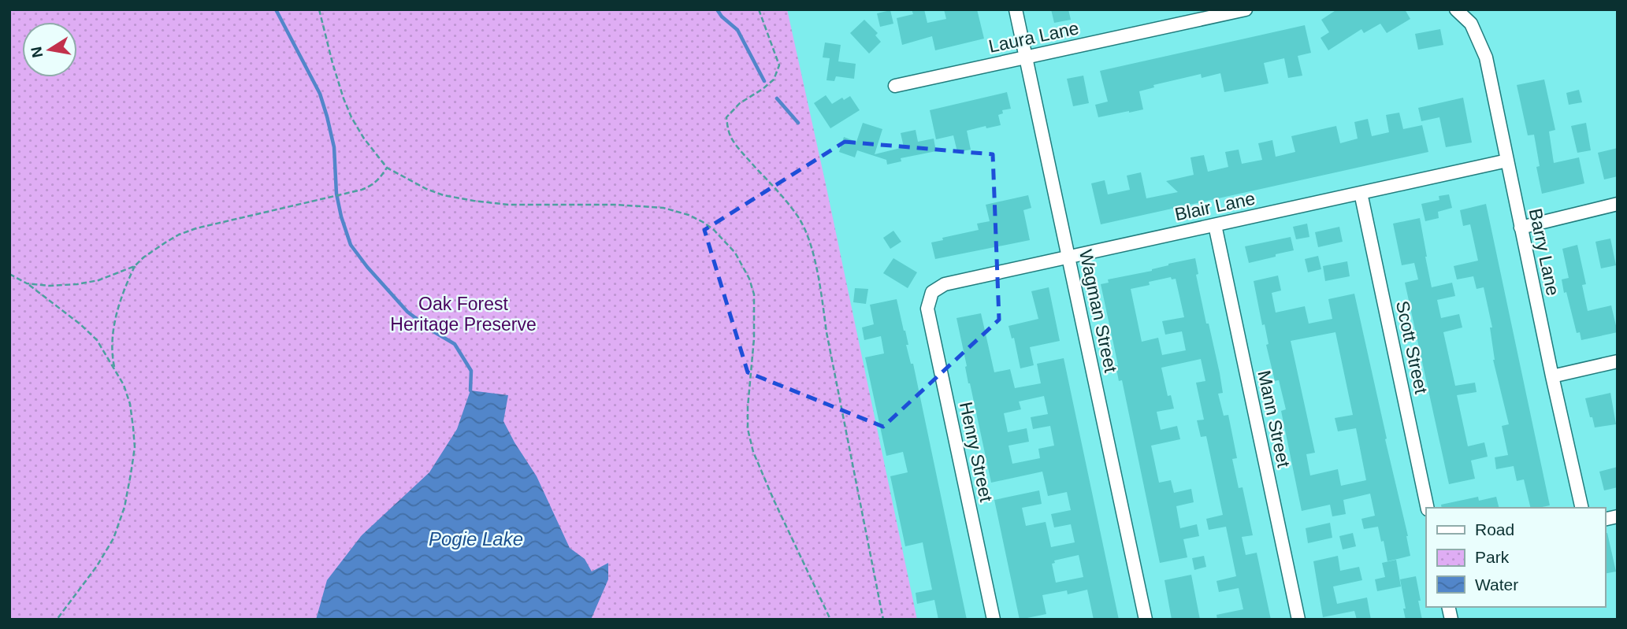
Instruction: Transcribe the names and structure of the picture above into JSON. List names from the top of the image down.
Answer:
{
  "streets": {
    "street": [
      "Laura Lane",
      "Blair Lane",
      "Barry Lane",
      "Wagman Street",
      "Scott Street",
      "Mann Street",
      "Henry Street"
    ]
  },
  "crossings": [
    ["Laura Lane", "Wagman Street"],
    ["Blair Lane", "Barry Lane"],
    ["Blair Lane", "Wagman Street"],
    ["Blair Lane", "Scott Street"],
    ["Blair Lane", "Mann Street"],
    ["Blair Lane", "Henry Street"]
  ],
  "water": ["Pogie Lake"],
  "parks": ["Oak Forest Heritage Preserve"],
  "legend": ["Road", "Park", "Water"],
  "north": "left"
}
